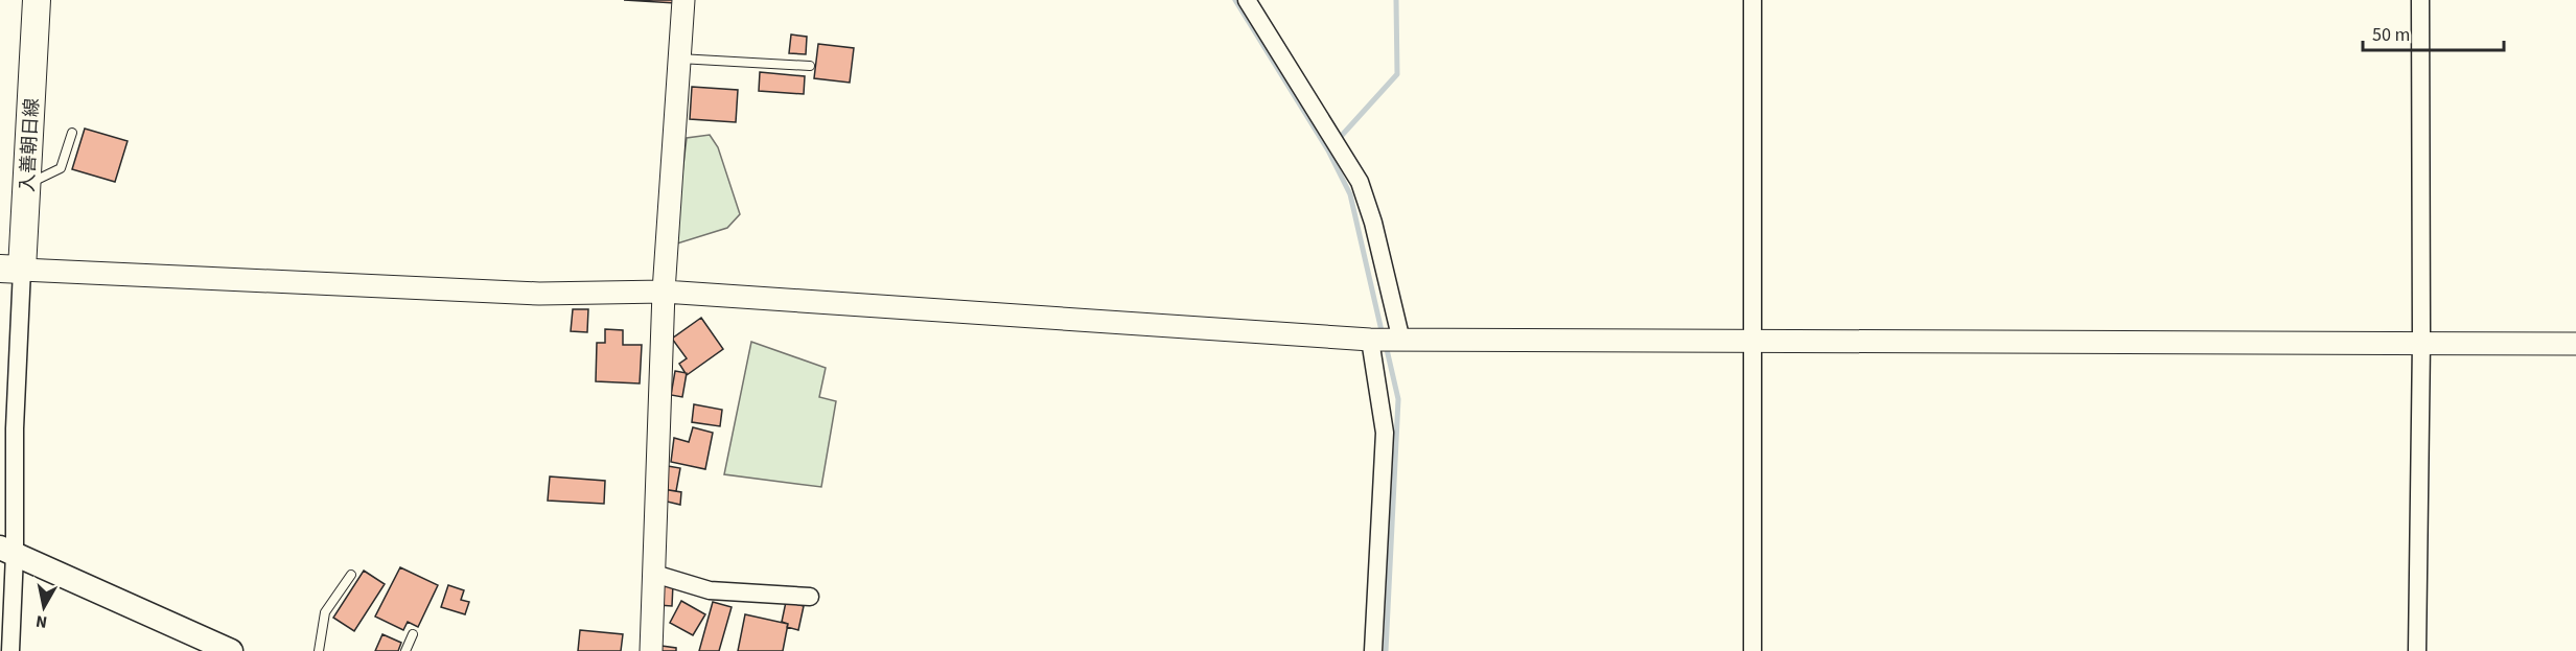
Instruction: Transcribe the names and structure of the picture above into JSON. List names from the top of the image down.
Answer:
{
  "streets": {
    "main road": ["入善朝日線"]
  },
  "scale_bar": "50 m",
  "north": "bottom"
}
